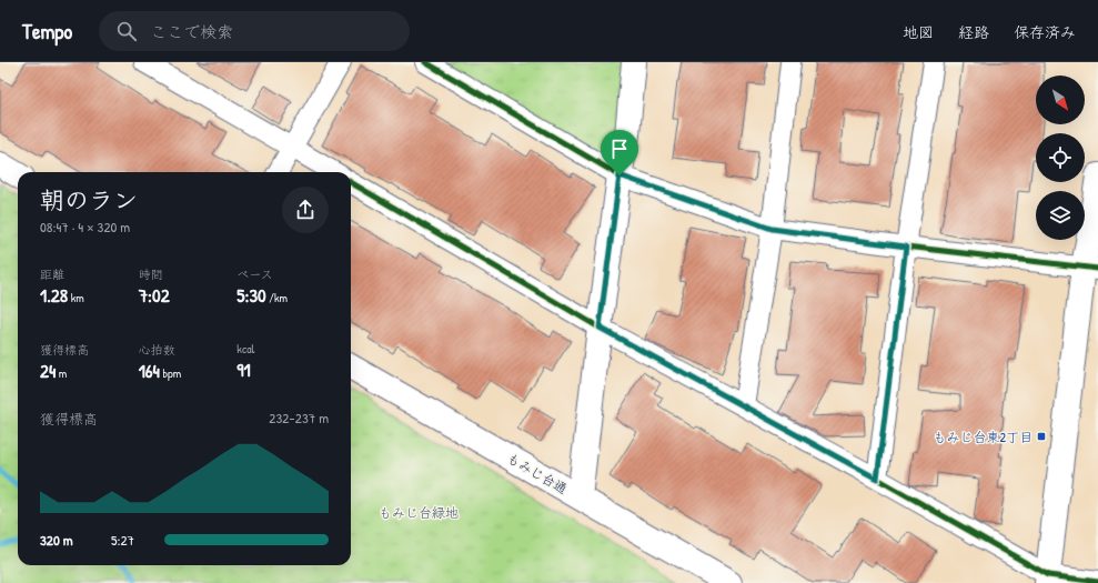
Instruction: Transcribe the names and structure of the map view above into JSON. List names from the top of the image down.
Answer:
{
  "streets": {
    "street": ["もみじ台通"]
  },
  "parks": ["もみじ台緑地"],
  "places": {
    "transit": ["もみじ台東2丁目"]
  },
  "north": "bottom right",
  "page": {
    "header": "Tempo",
    "search": "ここで検索",
    "nav": ["地図", "経路", "保存済み"],
    "heading": ["朝のラン", "08:47 · 4 × 320 m"],
    "stats": [
      ["距離", "1.28 km"],
      ["時間", "7:02"],
      ["ペース", "5:30 /km"],
      ["獲得標高", "24 m"],
      ["心拍数", "164 bpm"],
      ["kcal", "91"]
    ],
    "chart": ["獲得標高", "232–237 m"],
    "list": [
      {
        "name": "320 m",
        "note": "5:27"
      }
    ]
  }
}
